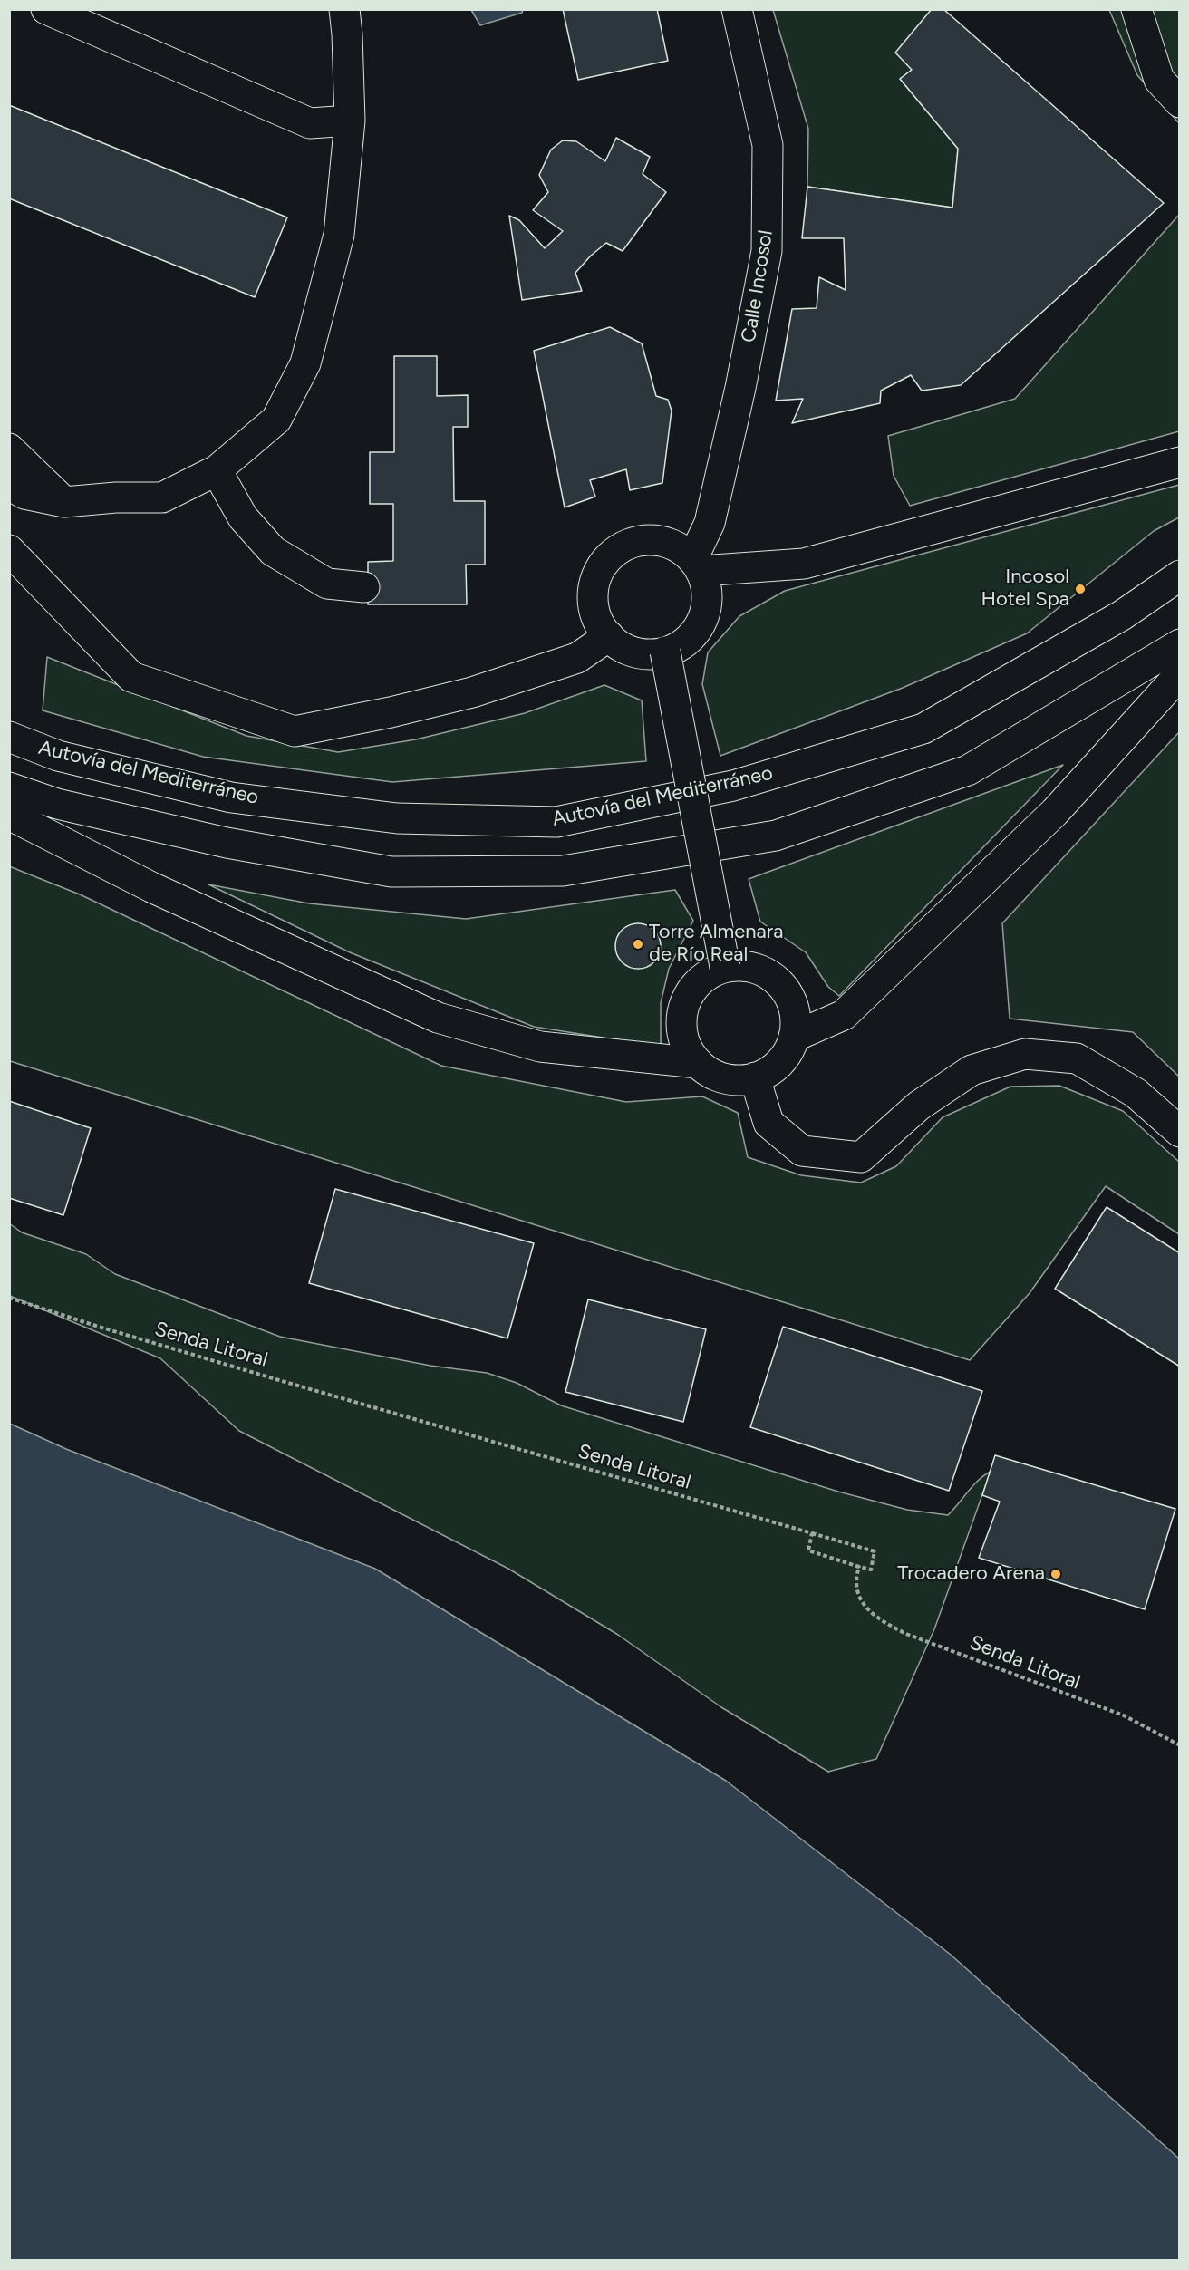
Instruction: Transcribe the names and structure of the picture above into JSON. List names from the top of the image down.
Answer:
{
  "streets": {
    "main road": ["Calle Incosol", "Autovía del Mediterráneo"],
    "path": ["Senda Litoral"]
  },
  "places": ["Incosol Hotel Spa", "Torre Almenara de Río Real", "Trocadero Arena"]
}
